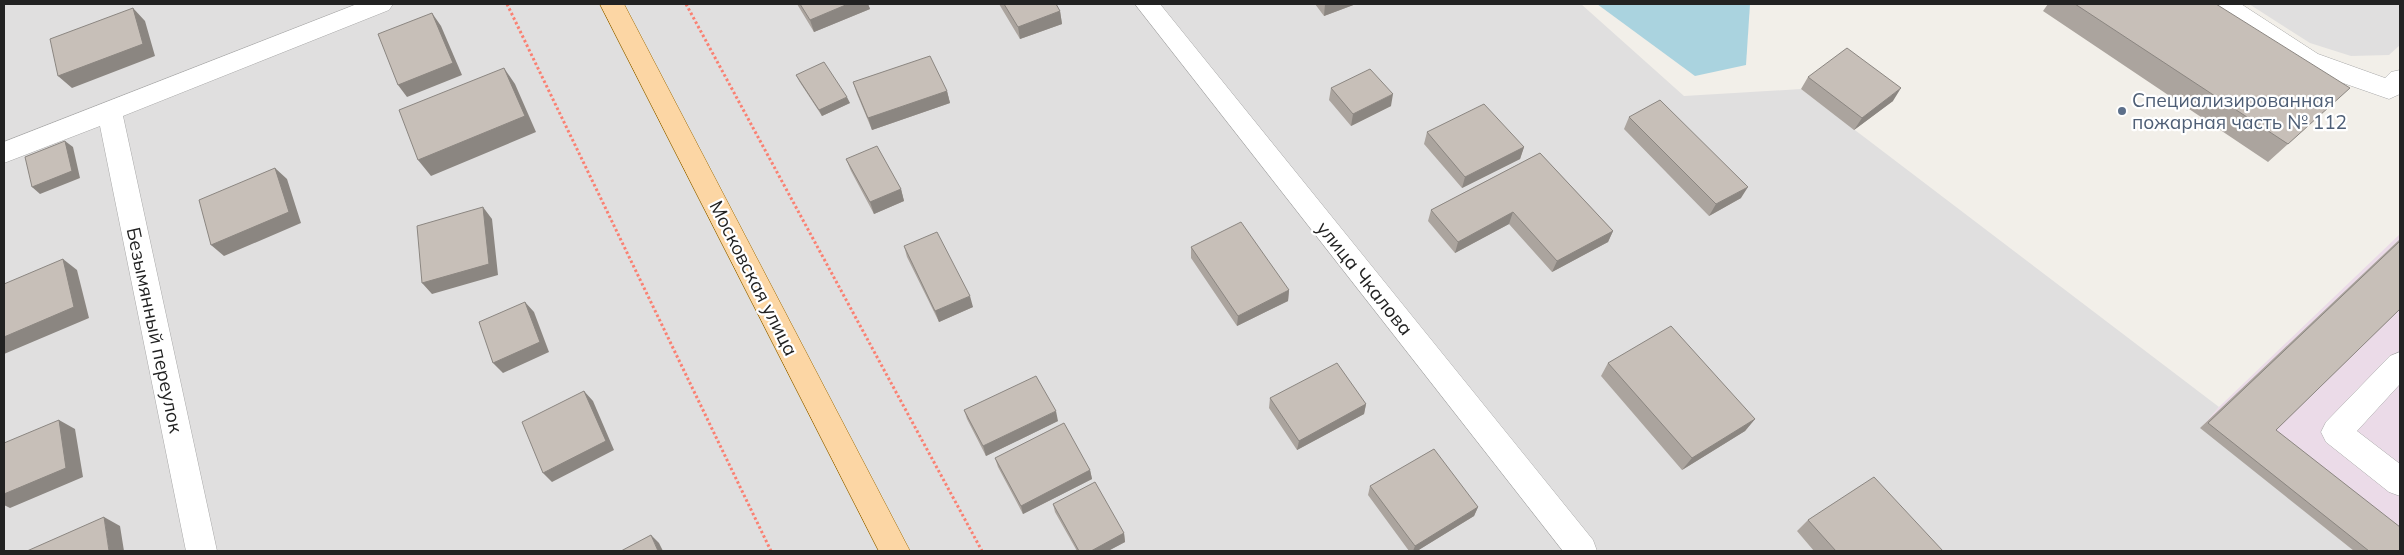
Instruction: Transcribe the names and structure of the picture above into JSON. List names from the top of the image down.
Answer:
{
  "streets": {
    "main road": ["Московская улица"],
    "street": ["улица Чкалова", "Безымянный переулок"]
  },
  "places": ["Специализированная пожарная часть № 112"]
}
